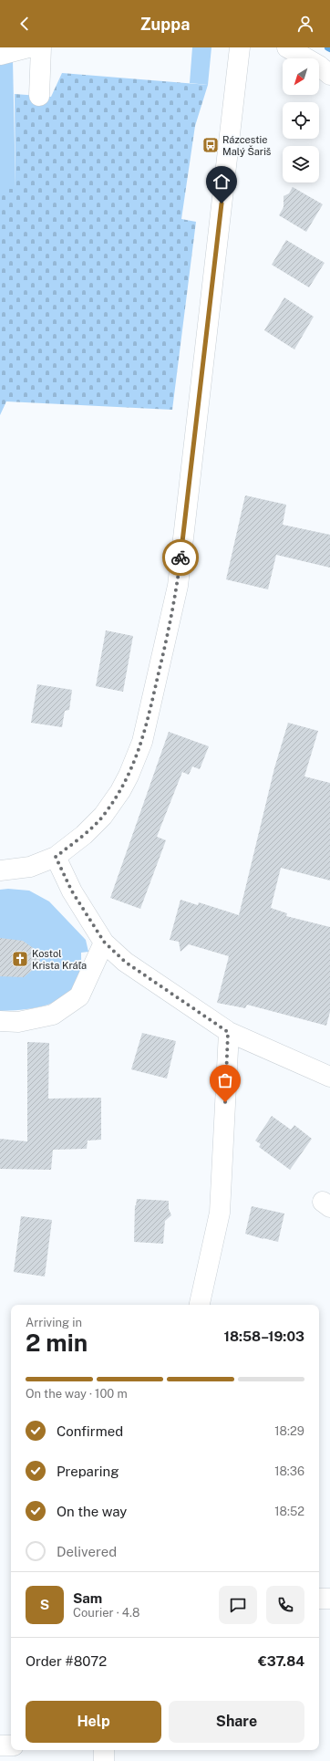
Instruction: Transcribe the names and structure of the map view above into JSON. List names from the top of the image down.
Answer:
{
  "places": {
    "bus stop": ["Rázcestie Malý Šariš"],
    "church": ["Kostol Krista Kráľa"]
  },
  "north": "bottom left",
  "page": {
    "header": "Zuppa",
    "heading": ["2 min", "Arriving in", "18:58–19:03"],
    "panel": [
      "Sam",
      "Courier · 4.8",
      "Order #8072",
      "€37.84"
    ],
    "bar": "On the way · 100 m",
    "list": [
      ["Confirmed", "18:29"],
      ["Preparing", "18:36"],
      ["On the way", "18:52"],
      "Delivered"
    ],
    "round": "S",
    "buttons": ["Help", "Share"]
  }
}
